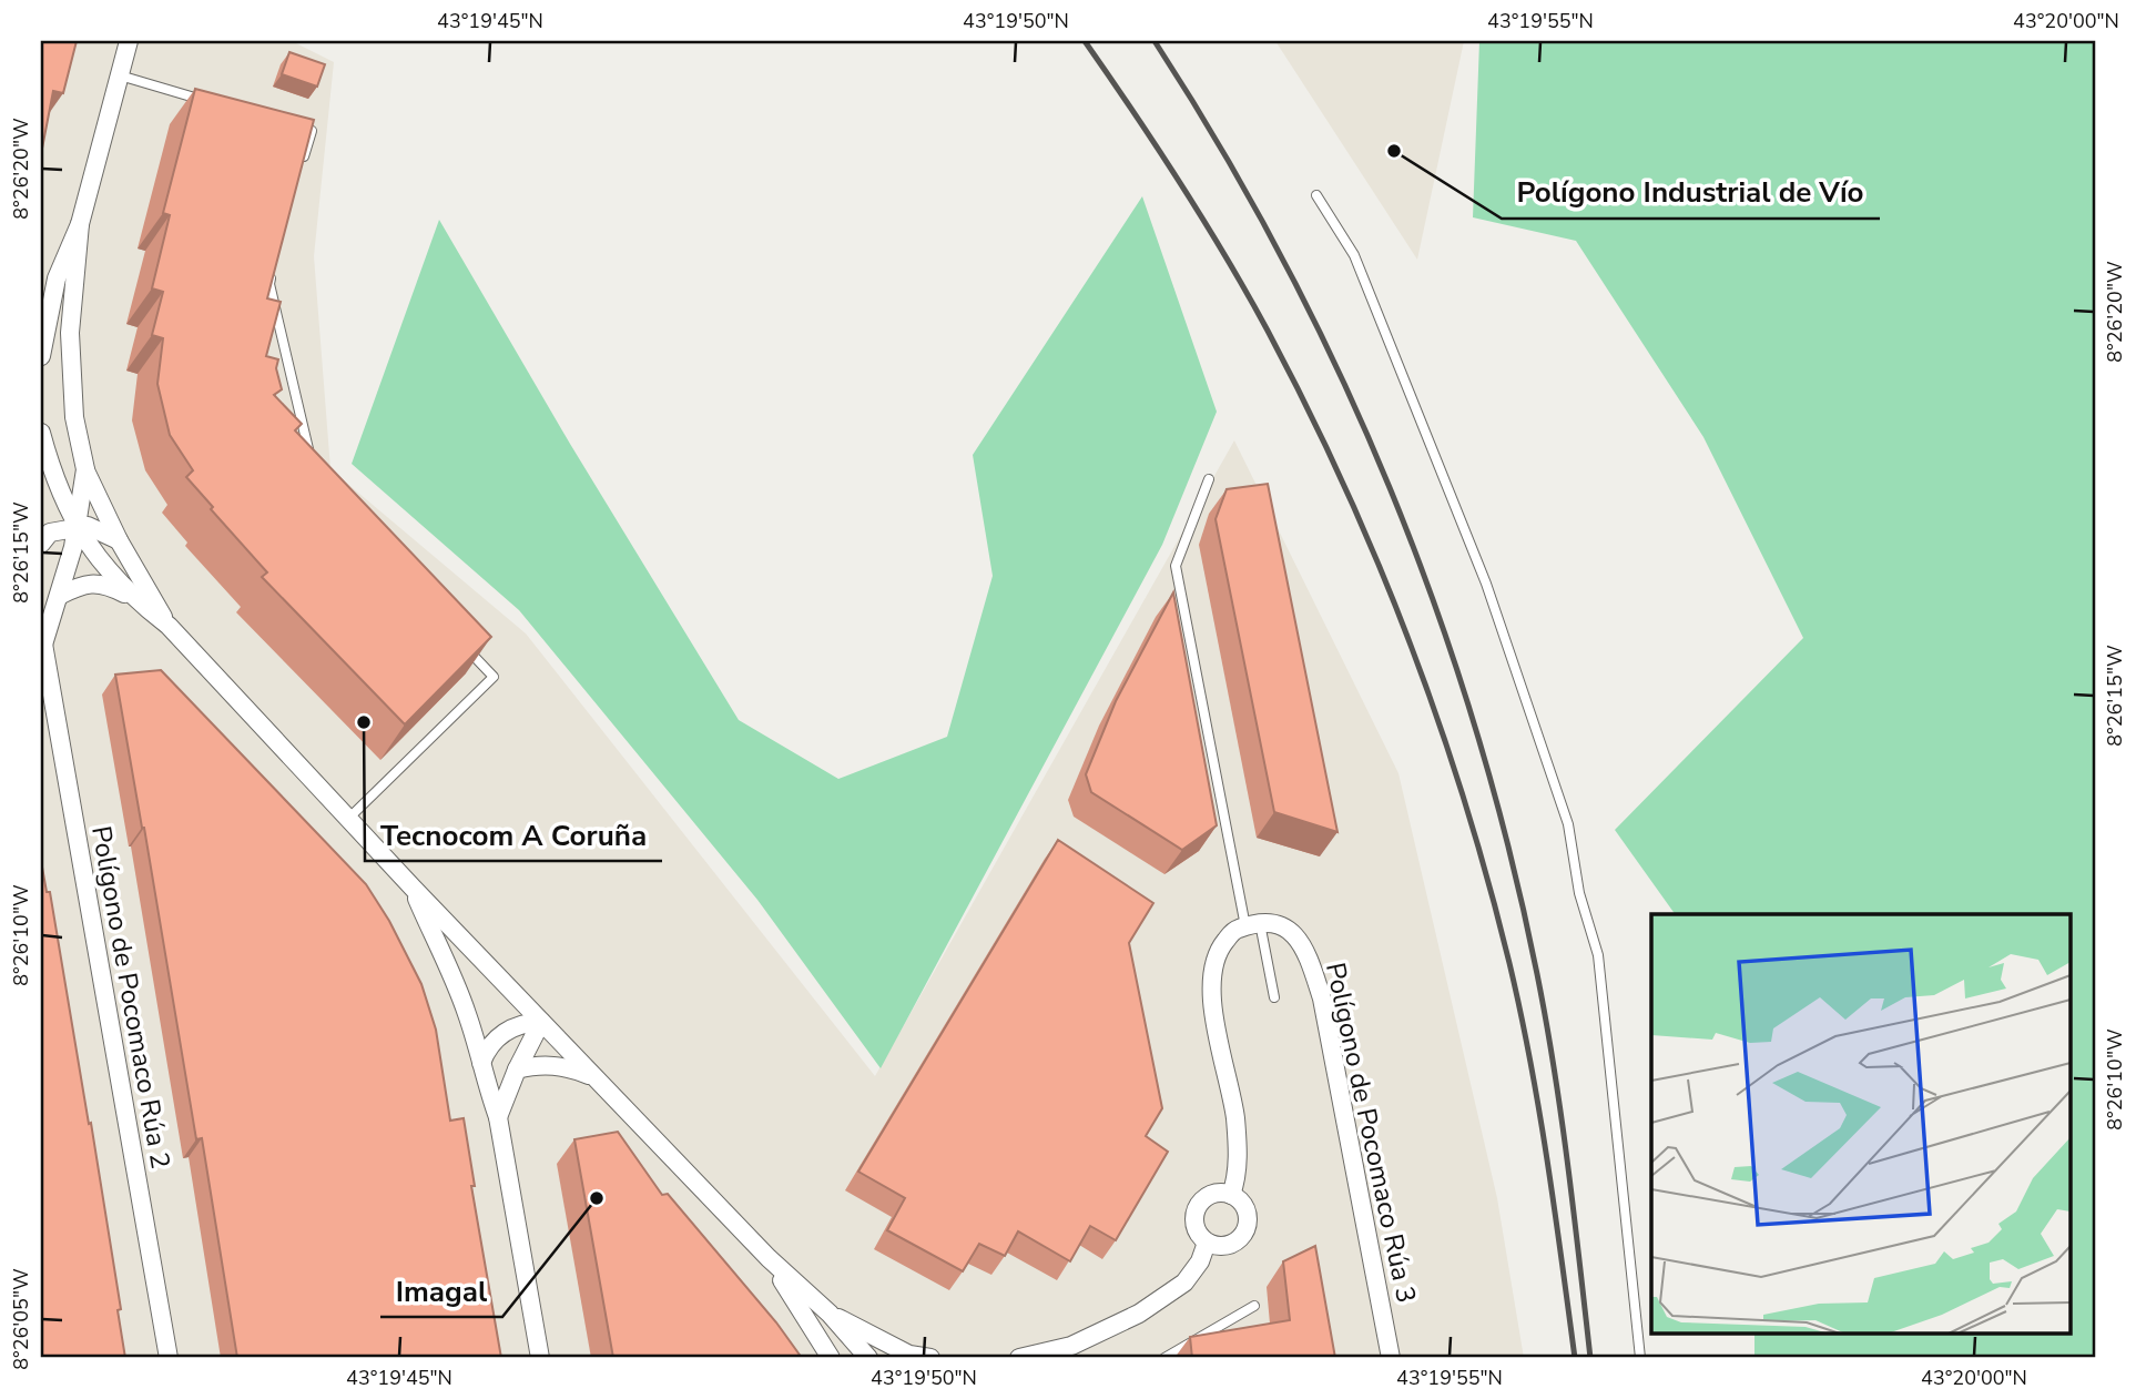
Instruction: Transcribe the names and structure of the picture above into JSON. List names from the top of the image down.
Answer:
{
  "streets": {
    "street": ["Polígono de Pocomaco Rúa 2", "Polígono de Pocomaco Rúa 3"]
  },
  "places": ["Polígono Industrial de Vío", "Tecnocom A Coruña", "Imagal"],
  "coordinates": [
    "43°19'45\"N",
    "43°19'50\"N",
    "43°19'55\"N",
    "43°20'00\"N",
    "8°26'20\"W",
    "8°26'15\"W",
    "8°26'10\"W",
    "8°26'05\"W"
  ]
}
